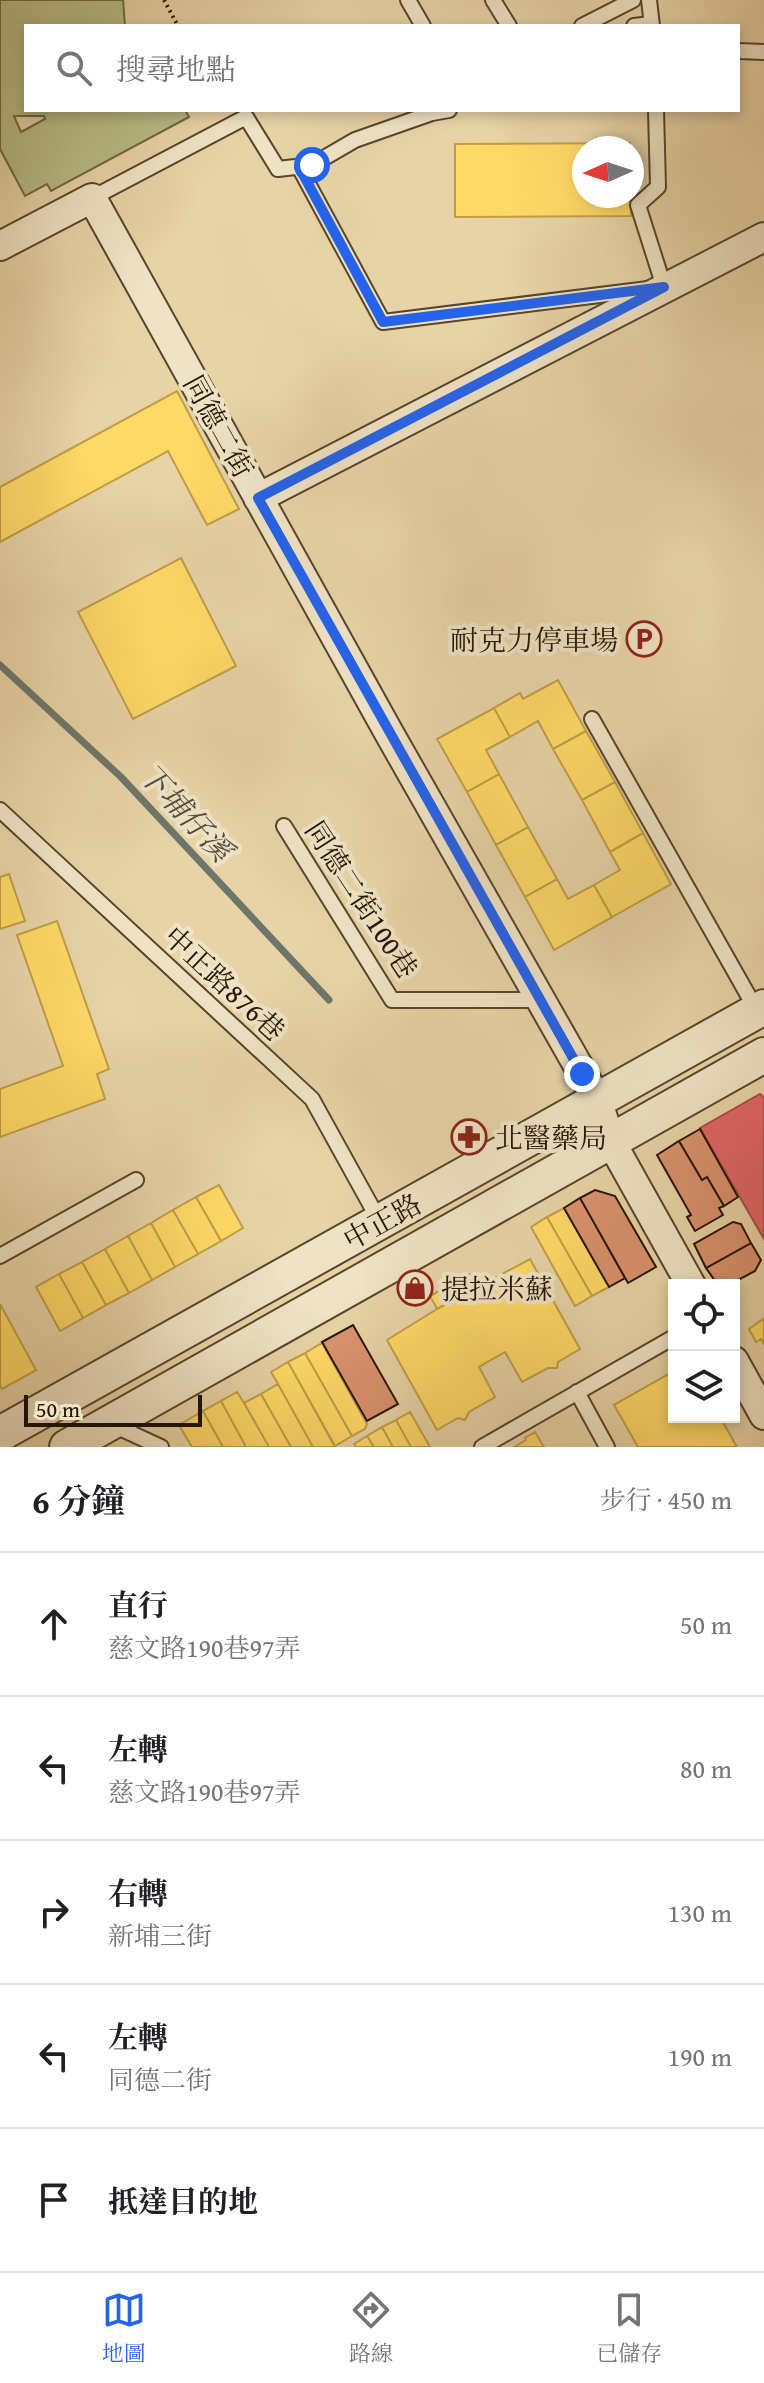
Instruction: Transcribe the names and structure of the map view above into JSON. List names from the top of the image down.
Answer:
{
  "streets": {
    "street": ["同德二街", "中正路"],
    "lane": ["同德二街100巷", "中正路876巷"]
  },
  "crossings": [
    ["同德二街", "同德二街100巷"],
    ["同德二街", "中正路"],
    ["中正路876巷", "中正路"]
  ],
  "water": ["下埔仔溪"],
  "places": {
    "parking": ["耐克力停車場"],
    "pharmacy": ["北醫藥局"],
    "shop": ["提拉米蘇"]
  },
  "scale_bar": "50 m",
  "north": "left",
  "page": {
    "search": "搜尋地點",
    "scale": "50 m",
    "heading": ["6 分鐘", "步行 · 450 m"],
    "list": [
      ["直行", "慈文路190巷97弄", "50 m"],
      ["左轉", "慈文路190巷97弄", "80 m"],
      ["右轉", "新埔三街", "130 m"],
      ["左轉", "同德二街", "190 m"],
      "抵達目的地"
    ],
    "nav": ["地圖", "路線", "已儲存"]
  }
}
